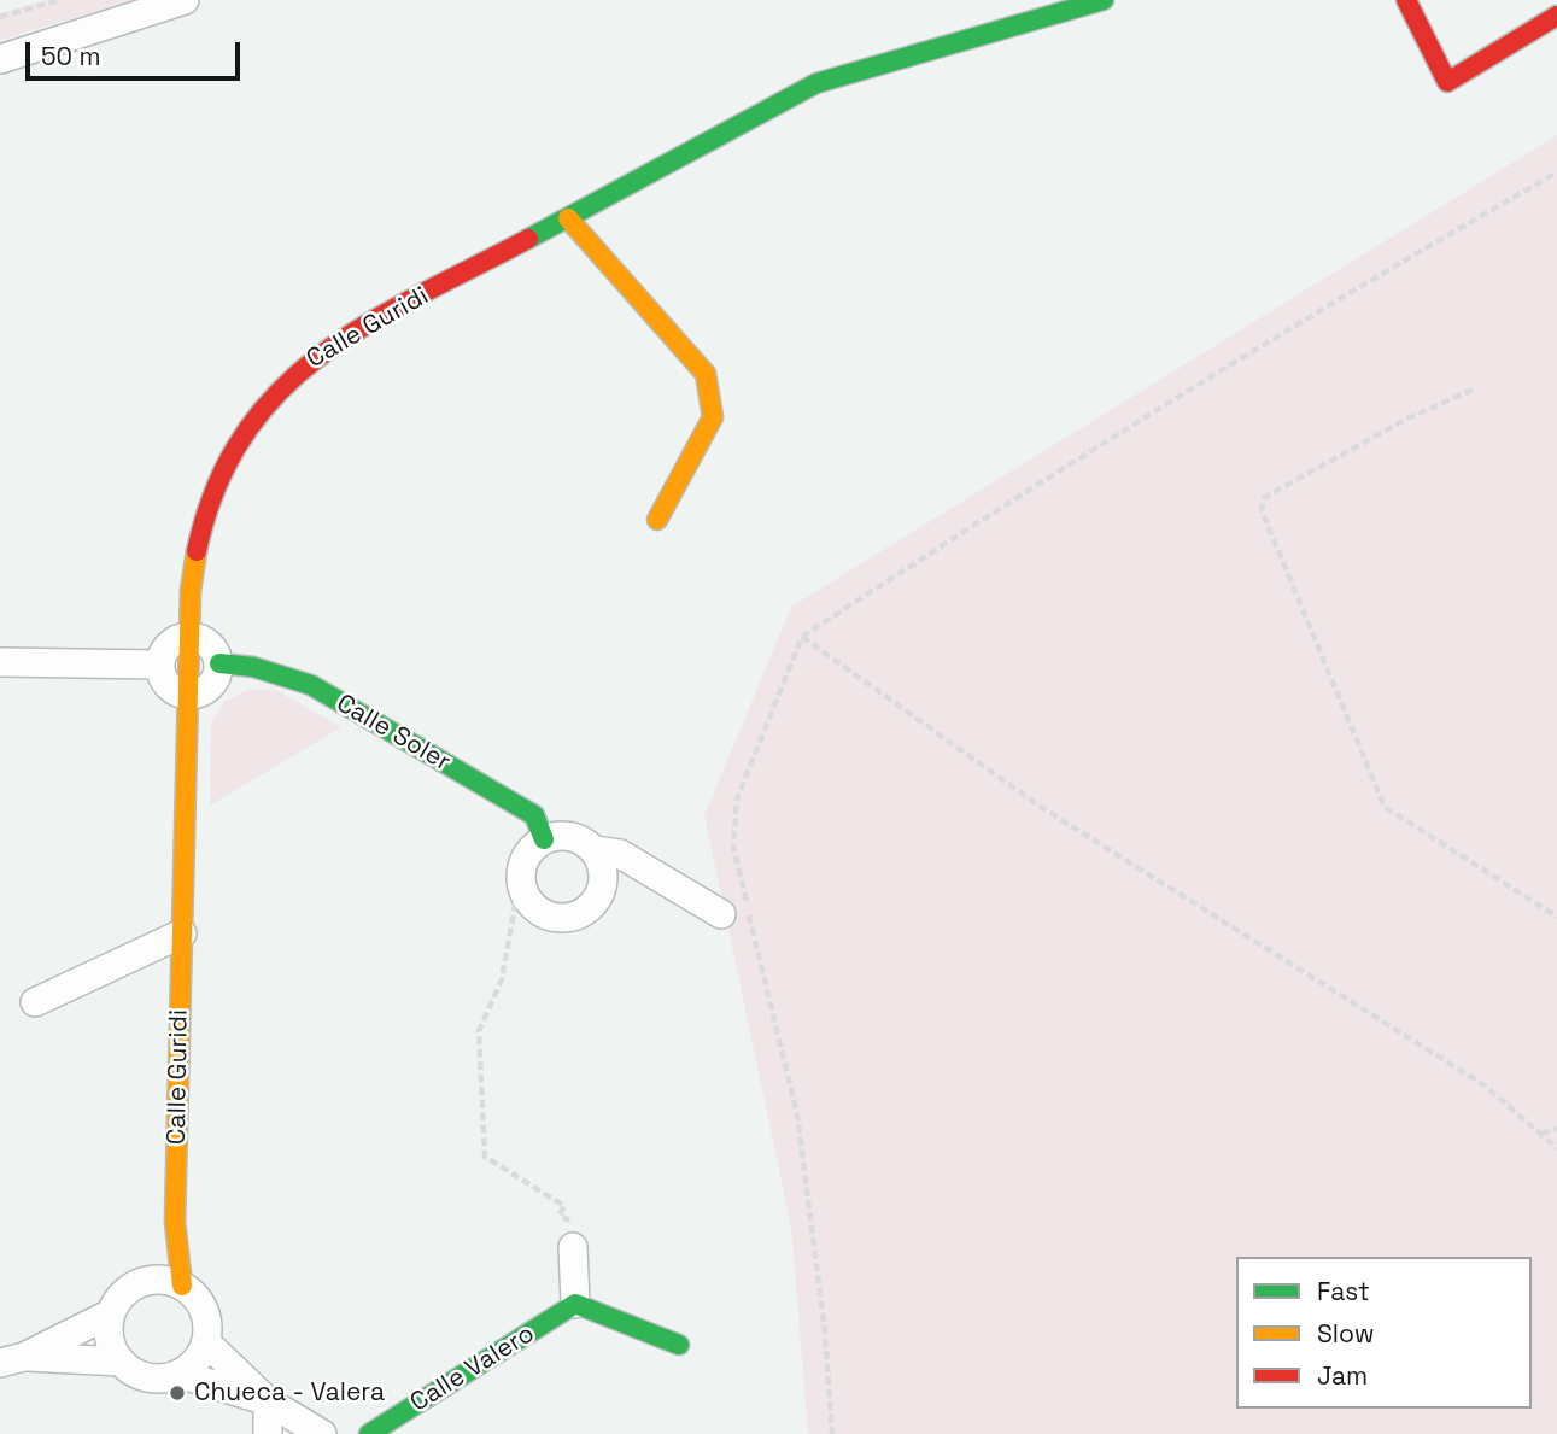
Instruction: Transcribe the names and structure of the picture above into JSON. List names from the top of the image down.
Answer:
{
  "streets": {
    "street": ["Calle Guridi", "Calle Soler", "Calle Valero"]
  },
  "places": ["Chueca - Valera"],
  "legend": ["Fast", "Slow", "Jam"],
  "scale_bar": "50 m"
}
